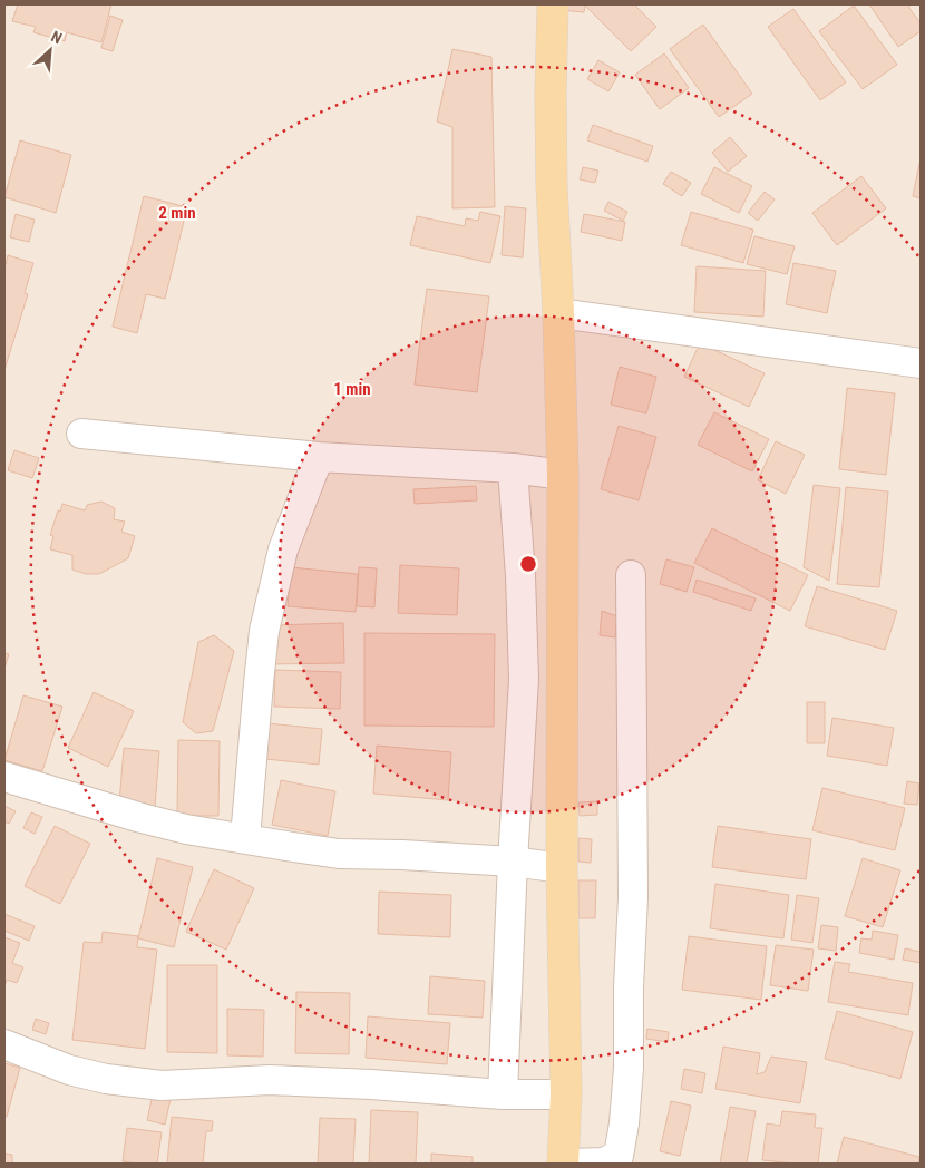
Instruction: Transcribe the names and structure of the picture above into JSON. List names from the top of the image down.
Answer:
{
  "north": "top right",
  "rings": ["2 min", "1 min"]
}
